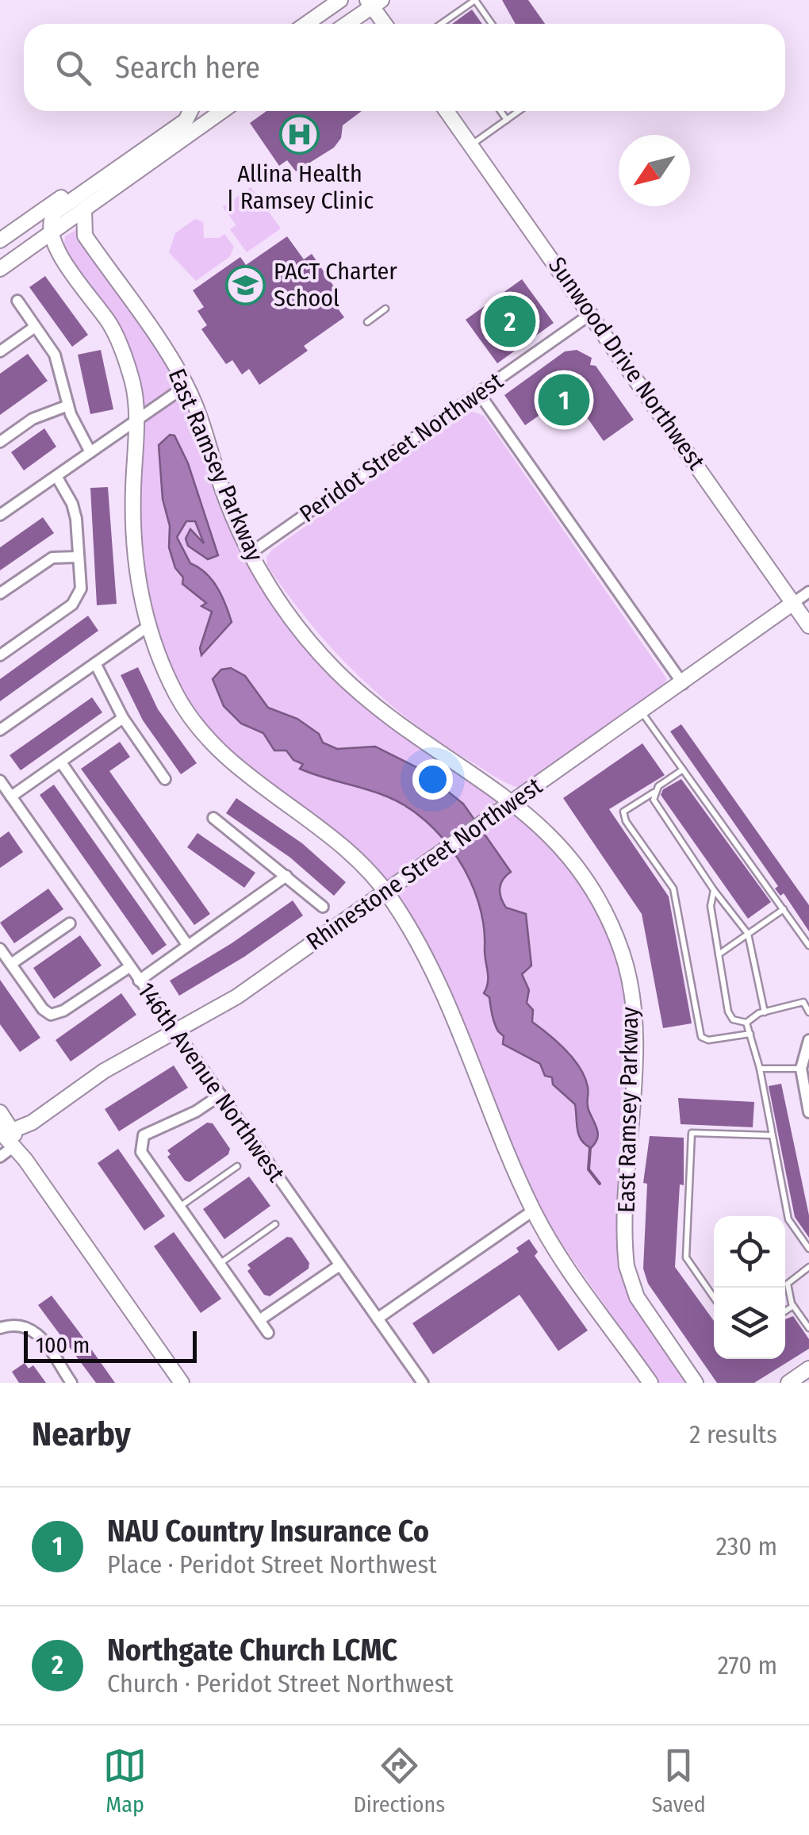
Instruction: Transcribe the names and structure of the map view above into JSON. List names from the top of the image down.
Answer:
{
  "streets": {
    "street": [
      "Sunwood Drive Northwest",
      "Peridot Street Northwest",
      "East Ramsey Parkway",
      "Rhinestone Street Northwest",
      "146th Avenue Northwest"
    ]
  },
  "crossings": [
    ["Sunwood Drive Northwest", "Peridot Street Northwest"],
    ["Sunwood Drive Northwest", "Rhinestone Street Northwest"],
    ["Peridot Street Northwest", "East Ramsey Parkway"],
    ["East Ramsey Parkway", "Rhinestone Street Northwest"],
    ["Rhinestone Street Northwest", "146th Avenue Northwest"]
  ],
  "places": {
    "hospital": ["Allina Health | Ramsey Clinic"],
    "school or university": ["PACT Charter School"]
  },
  "scale_bar": "100 m",
  "north": "bottom left",
  "page": {
    "search": "Search here",
    "pins": ["2", "1"],
    "scale": "100 m",
    "heading": ["Nearby", "2 results"],
    "list": [
      {
        "mark": "1",
        "name": "NAU Country Insurance Co",
        "note": "Place · Peridot Street Northwest",
        "value": "230 m"
      },
      {
        "mark": "2",
        "name": "Northgate Church LCMC",
        "note": "Church · Peridot Street Northwest",
        "value": "270 m"
      }
    ],
    "nav": ["Map", "Directions", "Saved"]
  }
}
